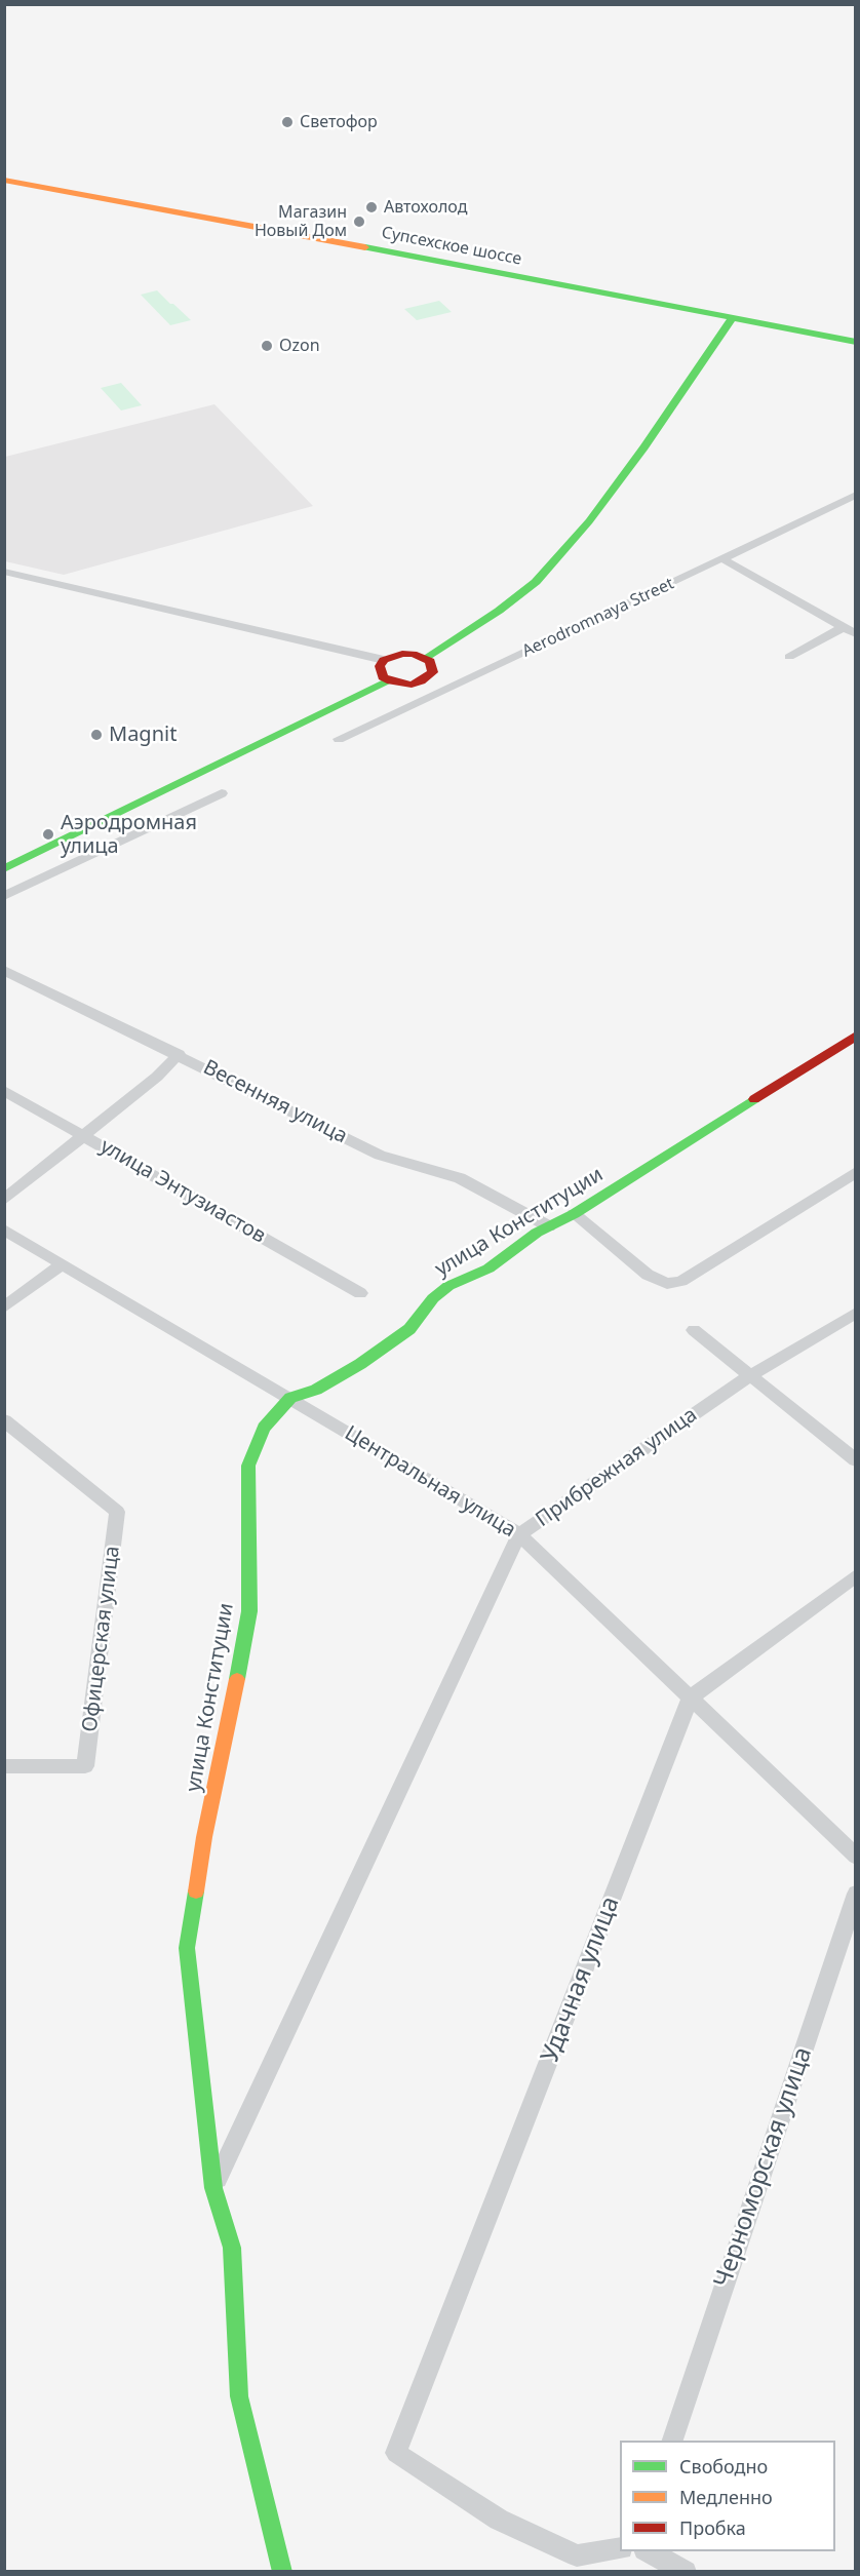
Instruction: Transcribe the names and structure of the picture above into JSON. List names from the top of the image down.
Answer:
{
  "streets": {
    "street": [
      "Супсехское шоссе",
      "Aerodromnaya Street",
      "Весенняя улица",
      "улица Энтузиастов",
      "улица Конституции",
      "Прибрежная улица",
      "Центральная улица",
      "Офицерская улица",
      "Удачная улица",
      "Черноморская улица"
    ]
  },
  "crossings": [
    ["Весенняя улица", "улица Конституции"],
    ["улица Конституции", "Прибрежная улица"],
    ["улица Конституции", "Центральная улица"],
    ["Прибрежная улица", "Центральная улица"],
    ["Центральная улица", "Удачная улица"]
  ],
  "places": [
    "Светофор",
    "Автохолод",
    "Магазин Новый Дом",
    "Ozon",
    "Magnit",
    "Аэродромная улица"
  ],
  "legend": ["Свободно", "Медленно", "Пробка"]
}
